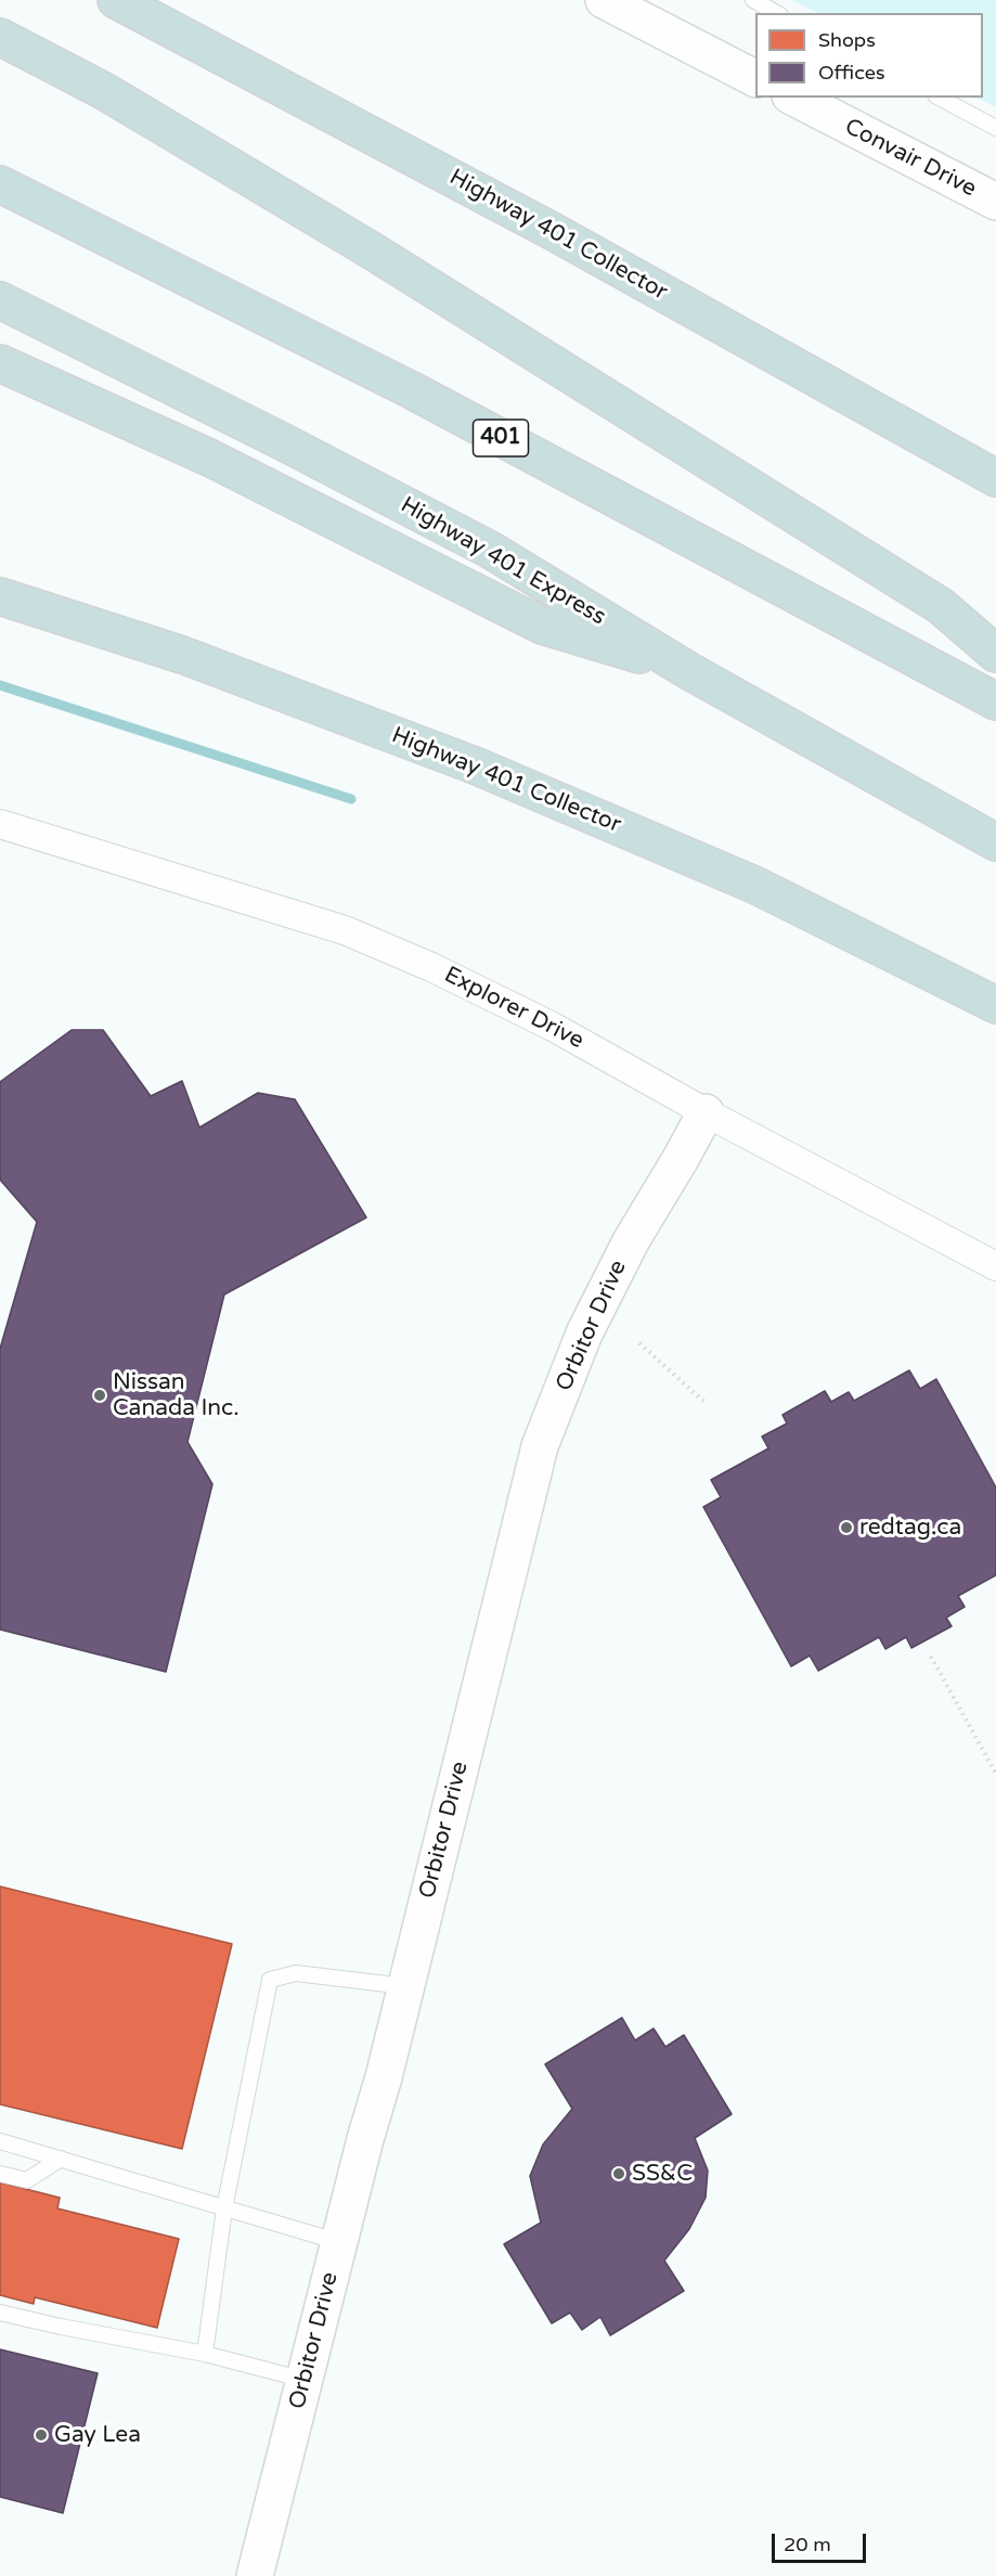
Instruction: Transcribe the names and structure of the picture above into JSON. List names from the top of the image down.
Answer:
{
  "streets": {
    "highway": ["Highway 401 Collector", "401", "Highway 401 Express"],
    "street": ["Convair Drive", "Explorer Drive", "Orbitor Drive"]
  },
  "crossings": [
    ["Explorer Drive", "Orbitor Drive"]
  ],
  "places": [
    "Nissan Canada Inc.",
    "redtag.ca",
    "SS&C",
    "Gay Lea"
  ],
  "legend": ["Shops", "Offices"],
  "scale_bar": "20 m"
}
